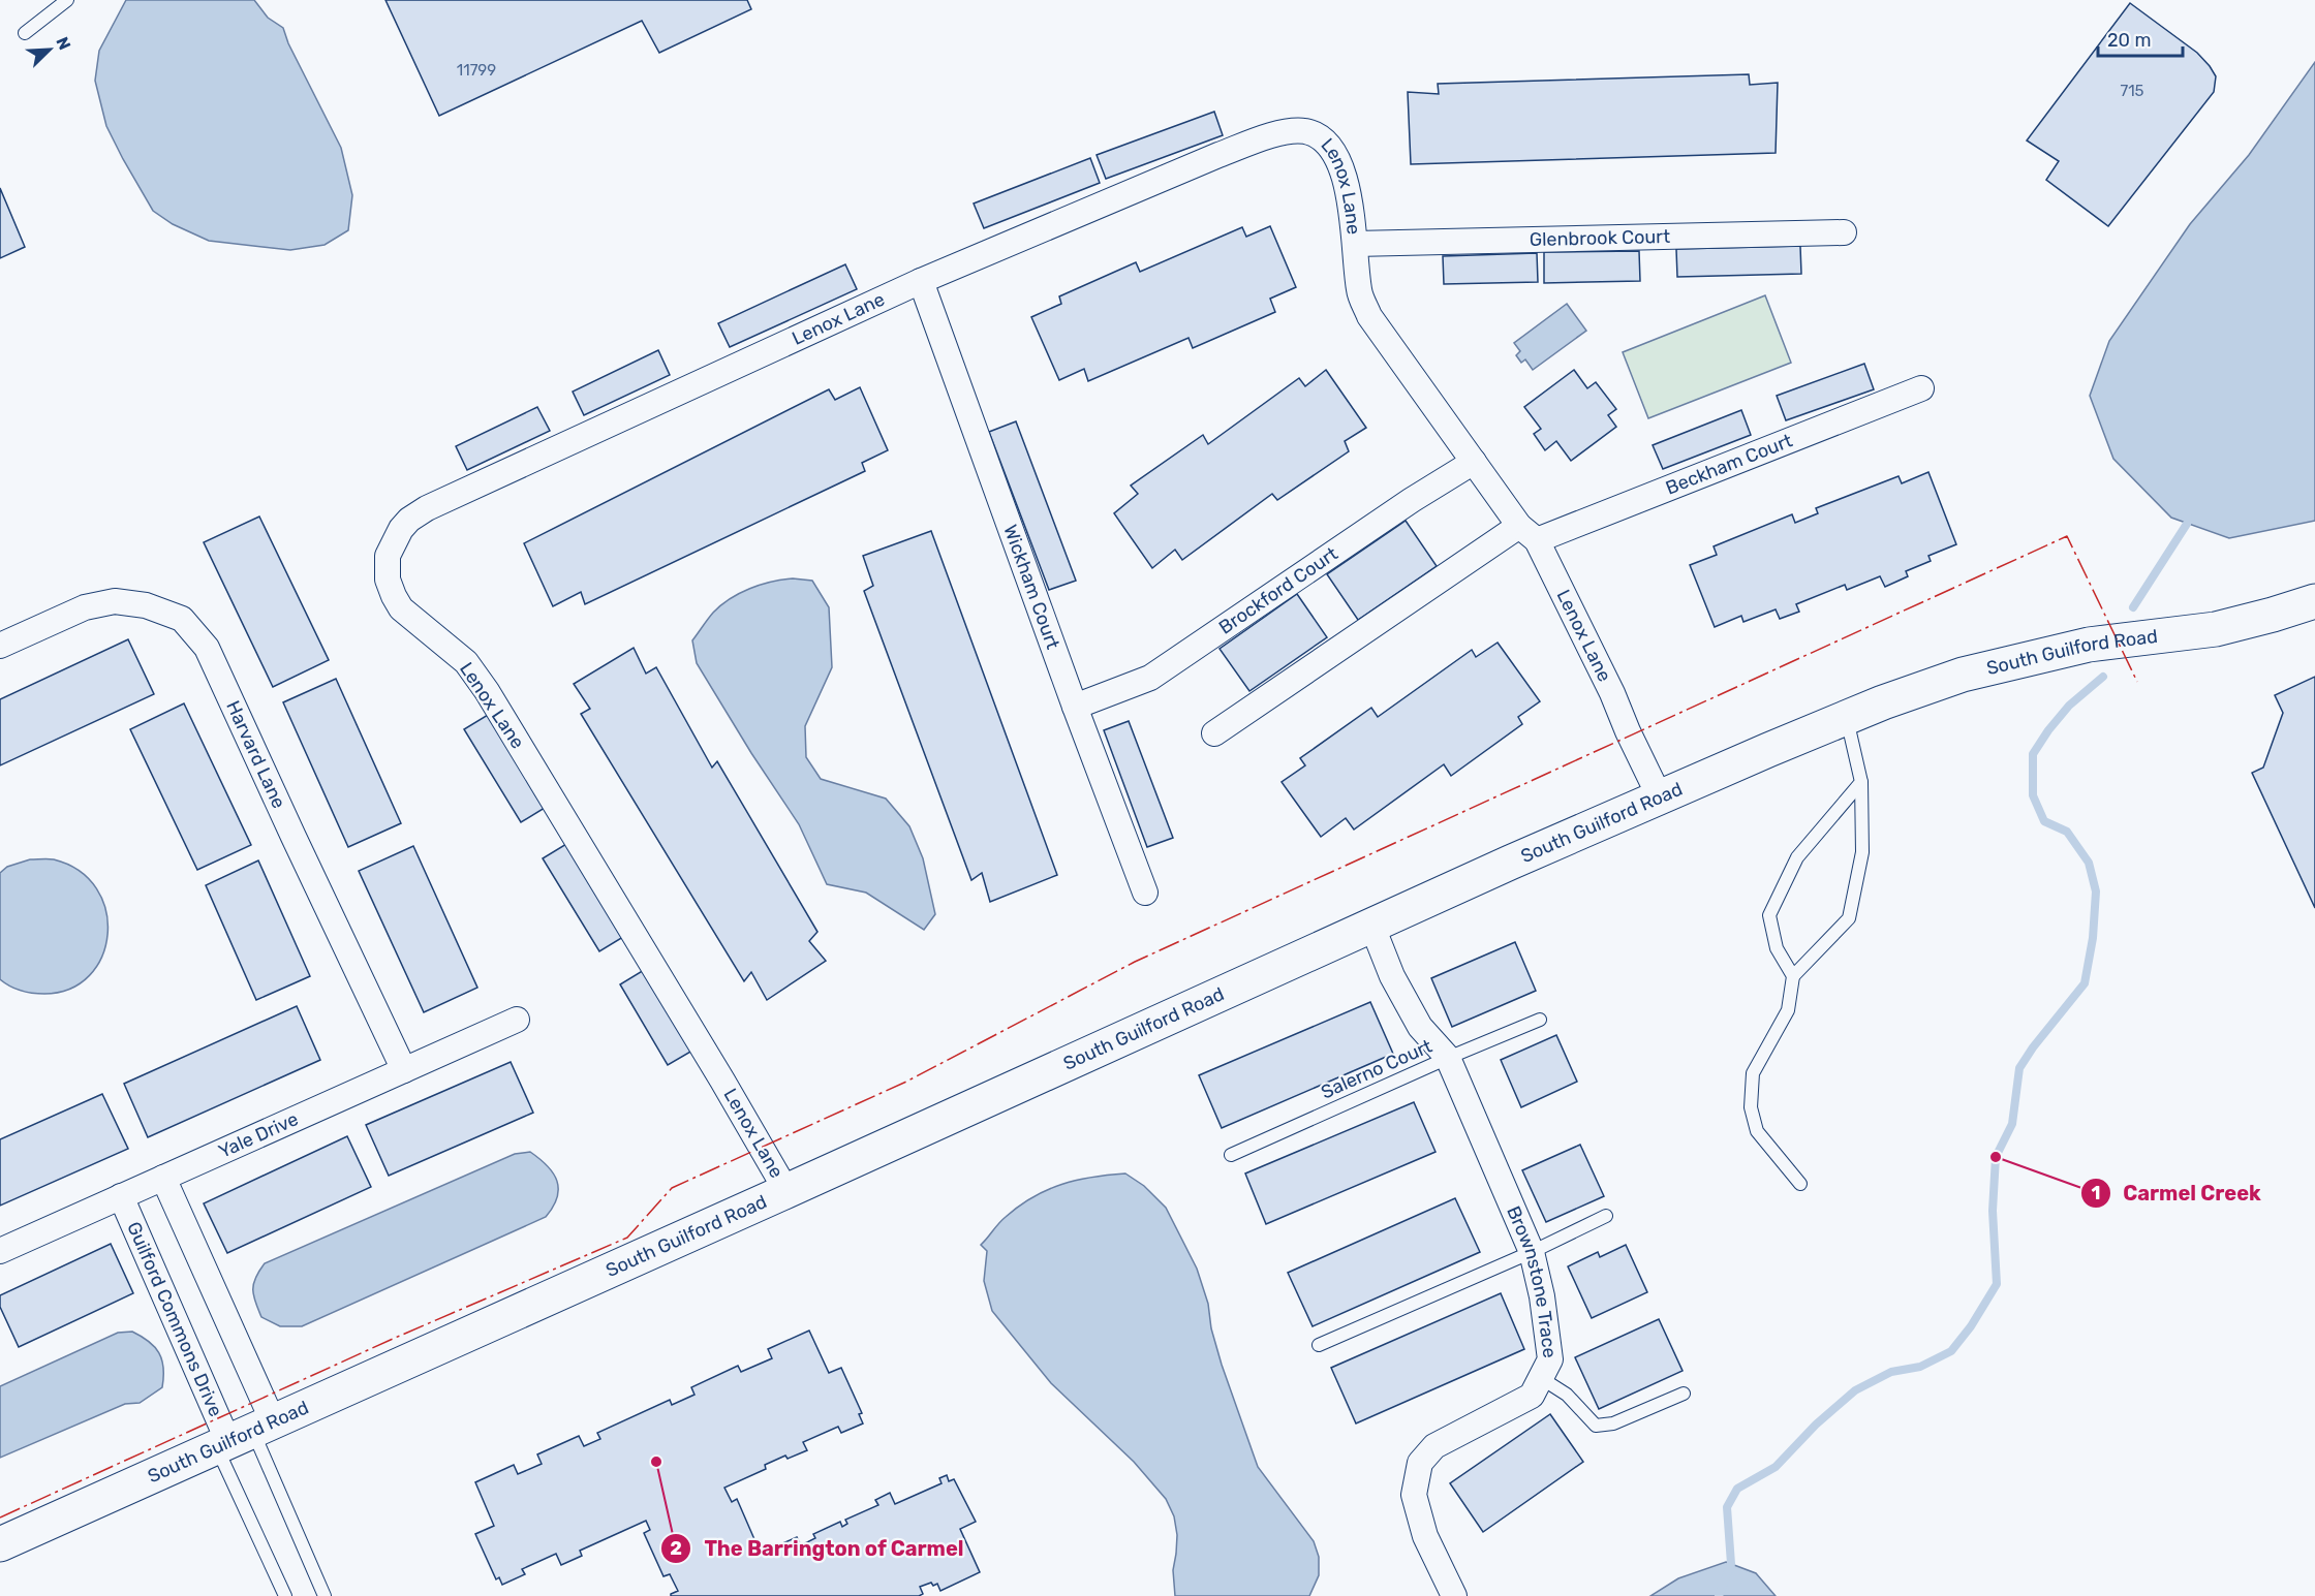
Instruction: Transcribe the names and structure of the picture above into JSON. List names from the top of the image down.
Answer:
{
  "streets": {
    "main road": ["South Guilford Road"],
    "street": [
      "Lenox Lane",
      "Glenbrook Court",
      "Beckham Court",
      "Wickham Court",
      "Brockford Court",
      "Harvard Lane",
      "Yale Drive",
      "Brownstone Trace",
      "Guilford Commons Drive"
    ],
    "lane": ["Salerno Court"]
  },
  "crossings": [
    ["Lenox Lane", "Glenbrook Court"],
    ["Lenox Lane", "Beckham Court"],
    ["Lenox Lane", "Wickham Court"],
    ["Lenox Lane", "Brockford Court"],
    ["Lenox Lane", "South Guilford Road"],
    ["Wickham Court", "Brockford Court"],
    ["South Guilford Road", "Brownstone Trace"],
    ["South Guilford Road", "Guilford Commons Drive"],
    ["Harvard Lane", "Yale Drive"],
    ["Salerno Court", "Brownstone Trace"],
    ["Yale Drive", "Guilford Commons Drive"]
  ],
  "places": ["Carmel Creek", "The Barrington of Carmel"],
  "house_numbers": ["11799", "715"],
  "scale_bar": "20 m",
  "north": "top right"
}
